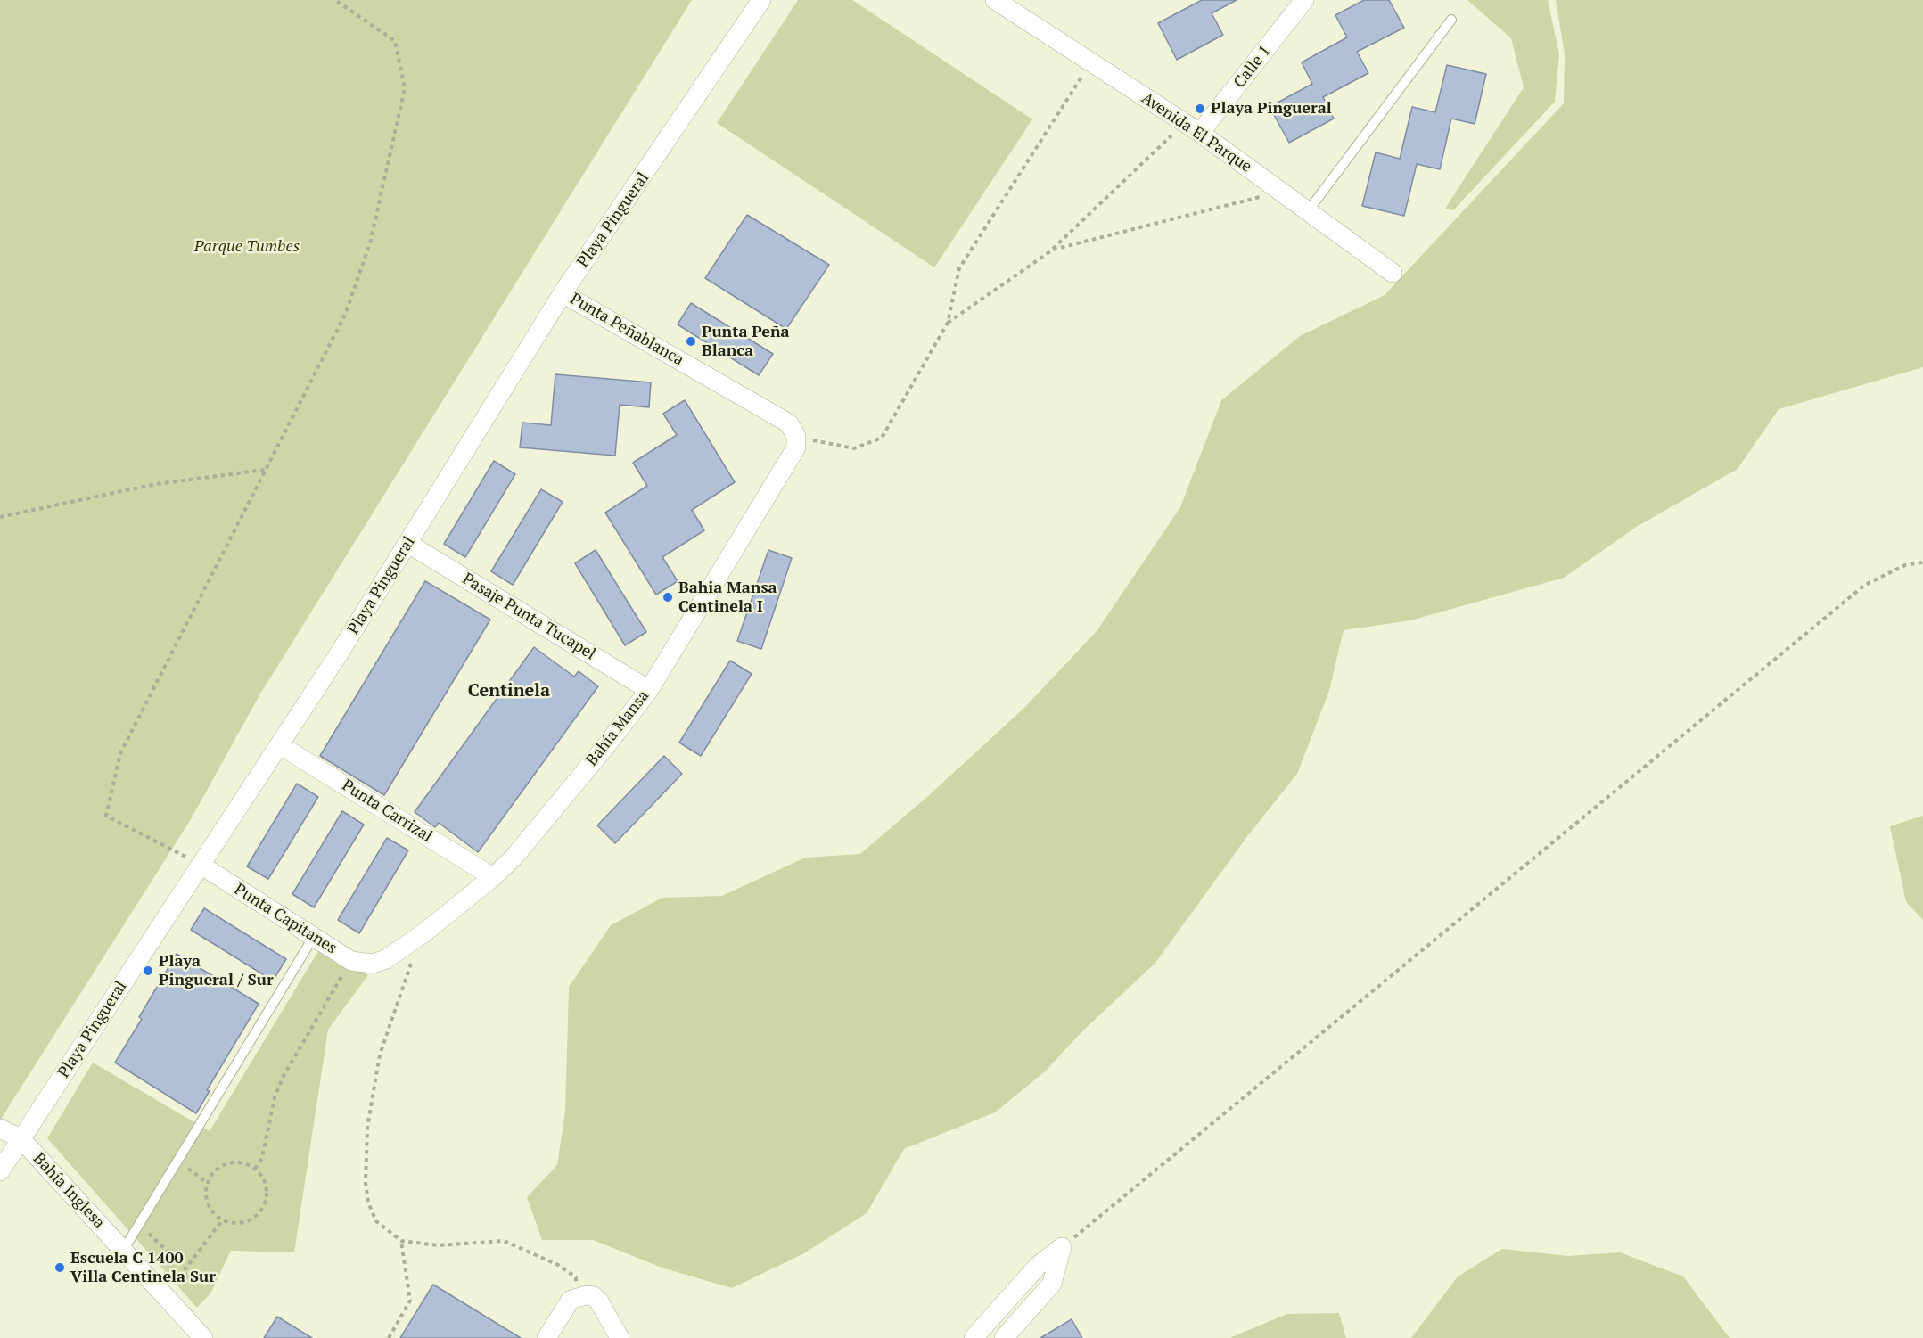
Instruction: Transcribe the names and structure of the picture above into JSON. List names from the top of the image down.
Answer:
{
  "streets": {
    "street": [
      "Calle 1",
      "Avenida El Parque",
      "Playa Pingueral",
      "Punta Peñablanca",
      "Pasaje Punta Tucapel",
      "Bahía Mansa",
      "Punta Carrizal",
      "Punta Capitanes",
      "Bahía Inglesa"
    ]
  },
  "crossings": [
    ["Calle 1", "Avenida El Parque"],
    ["Playa Pingueral", "Punta Peñablanca"],
    ["Playa Pingueral", "Pasaje Punta Tucapel"],
    ["Playa Pingueral", "Punta Carrizal"],
    ["Playa Pingueral", "Punta Capitanes"],
    ["Playa Pingueral", "Bahía Inglesa"],
    ["Punta Peñablanca", "Bahía Mansa"],
    ["Pasaje Punta Tucapel", "Bahía Mansa"],
    ["Bahía Mansa", "Punta Carrizal"],
    ["Bahía Mansa", "Punta Capitanes"]
  ],
  "districts": ["Centinela"],
  "parks": ["Parque Tumbes"],
  "places": [
    "Playa Pingueral",
    "Punta Peña Blanca",
    "Bahia Mansa Centinela I",
    "Playa Pingueral / Sur",
    "Escuela C 1400 Villa Centinela Sur"
  ]
}
